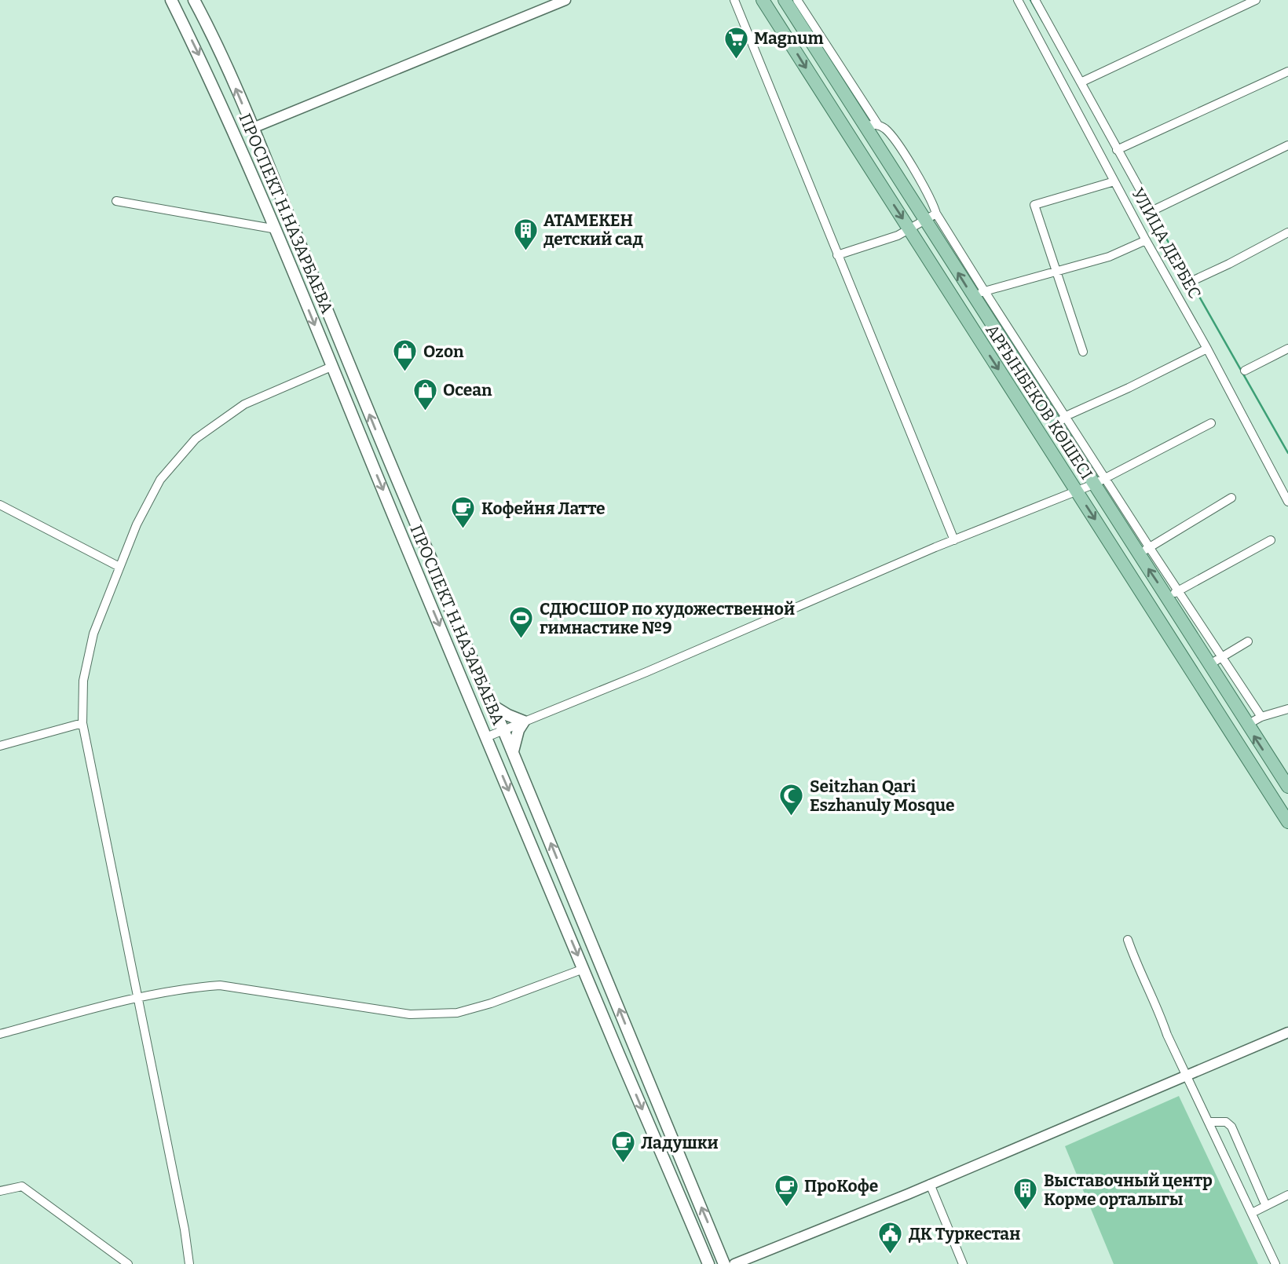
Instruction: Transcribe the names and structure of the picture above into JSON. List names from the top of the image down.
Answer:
{
  "streets": {
    "main road": ["ПРОСПЕКТ Н.НАЗАРБАЕВА", "АРҒЫНБЕКОВ КӨШЕСІ"],
    "street": ["УЛИЦА ДЕРБЕС"]
  },
  "places": {
    "supermarket": ["Magnum"],
    "building": ["АТАМЕКЕН детский сад", "Выставочный центр Корме орталыгы"],
    "shop": ["Ozon", "Ocean"],
    "cafe": ["Кофейня Латте", "Ладушки", "ПроКофе"],
    "sports": ["СДЮСШОР по художественной гимнастике №9"],
    "mosque": ["Seitzhan Qari Eszhanuly Mosque"],
    "public building": ["ДК Туркестан"]
  }
}
